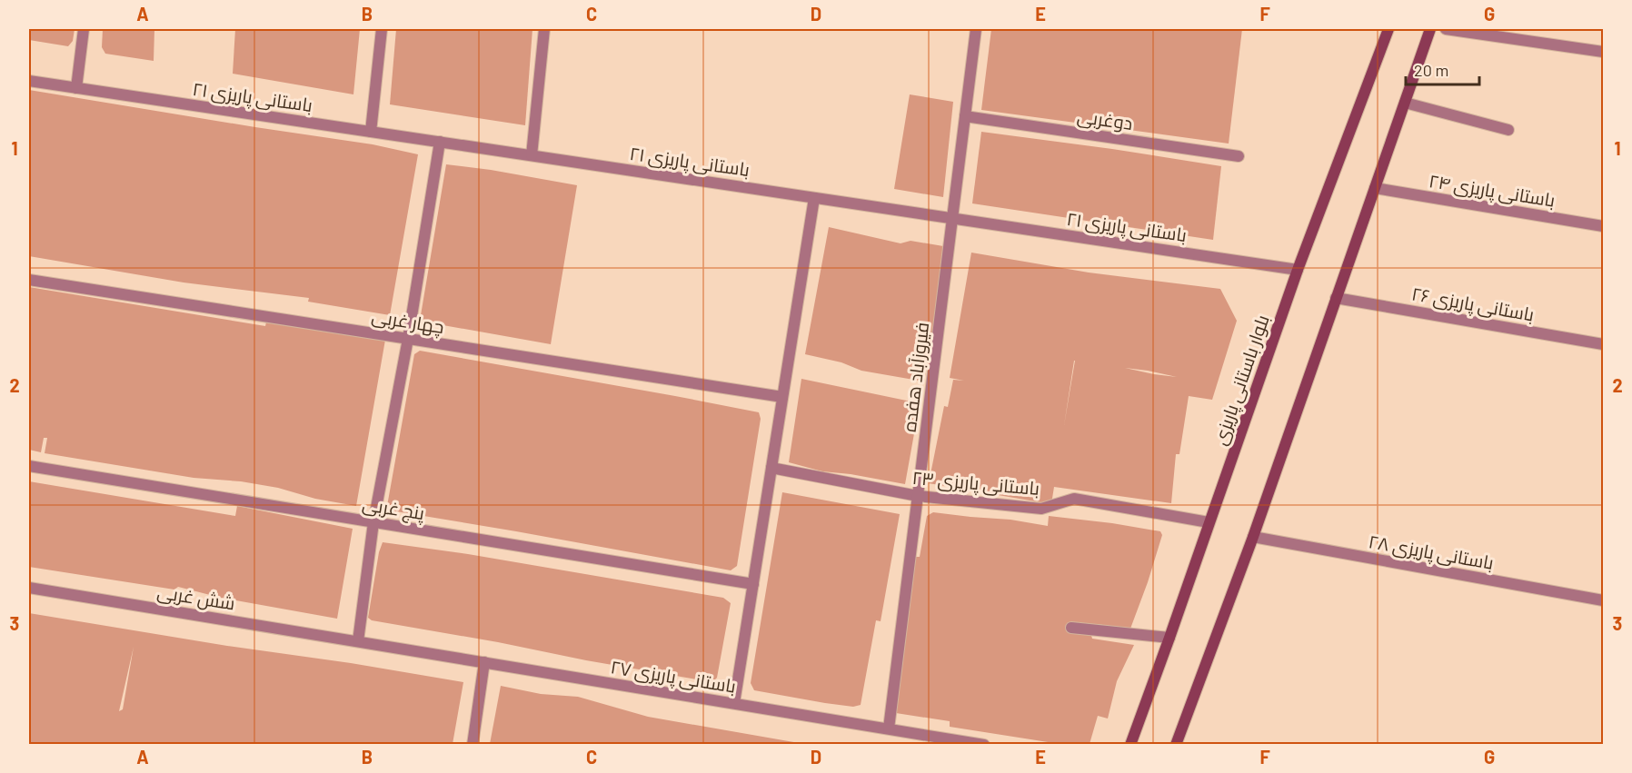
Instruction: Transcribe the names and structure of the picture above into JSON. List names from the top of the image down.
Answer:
{
  "streets": {
    "main road": ["بلوار باستانی پاریزی"],
    "street": [
      "باستانی پاریزی ۲۱",
      "دوغربی",
      "باستانی پاریزی ۲۴",
      "باستانی پاریزی ۲۶",
      "چهار غربی",
      "فیروزآباد هفده",
      "باستانی پاریزی ۲۳",
      "پنج غربی",
      "باستانی پاریزی ۲۸",
      "شش غربی",
      "باستانی پاریزی ۲۷"
    ]
  },
  "crossings": [
    ["باستانی پاریزی ۲۱", "فیروزآباد هفده"],
    ["باستانی پاریزی ۲۱", "بلوار باستانی پاریزی"],
    ["دوغربی", "فیروزآباد هفده"],
    ["فیروزآباد هفده", "باستانی پاریزی ۲۳"],
    ["فیروزآباد هفده", "باستانی پاریزی ۲۷"],
    ["بلوار باستانی پاریزی", "باستانی پاریزی ۲۳"],
    ["شش غربی", "باستانی پاریزی ۲۷"]
  ],
  "scale_bar": "20 m",
  "grid": {
    "columns": [
      "A",
      "B",
      "C",
      "D",
      "E",
      "F",
      "G"
    ],
    "rows": ["1", "2", "3"]
  }
}
